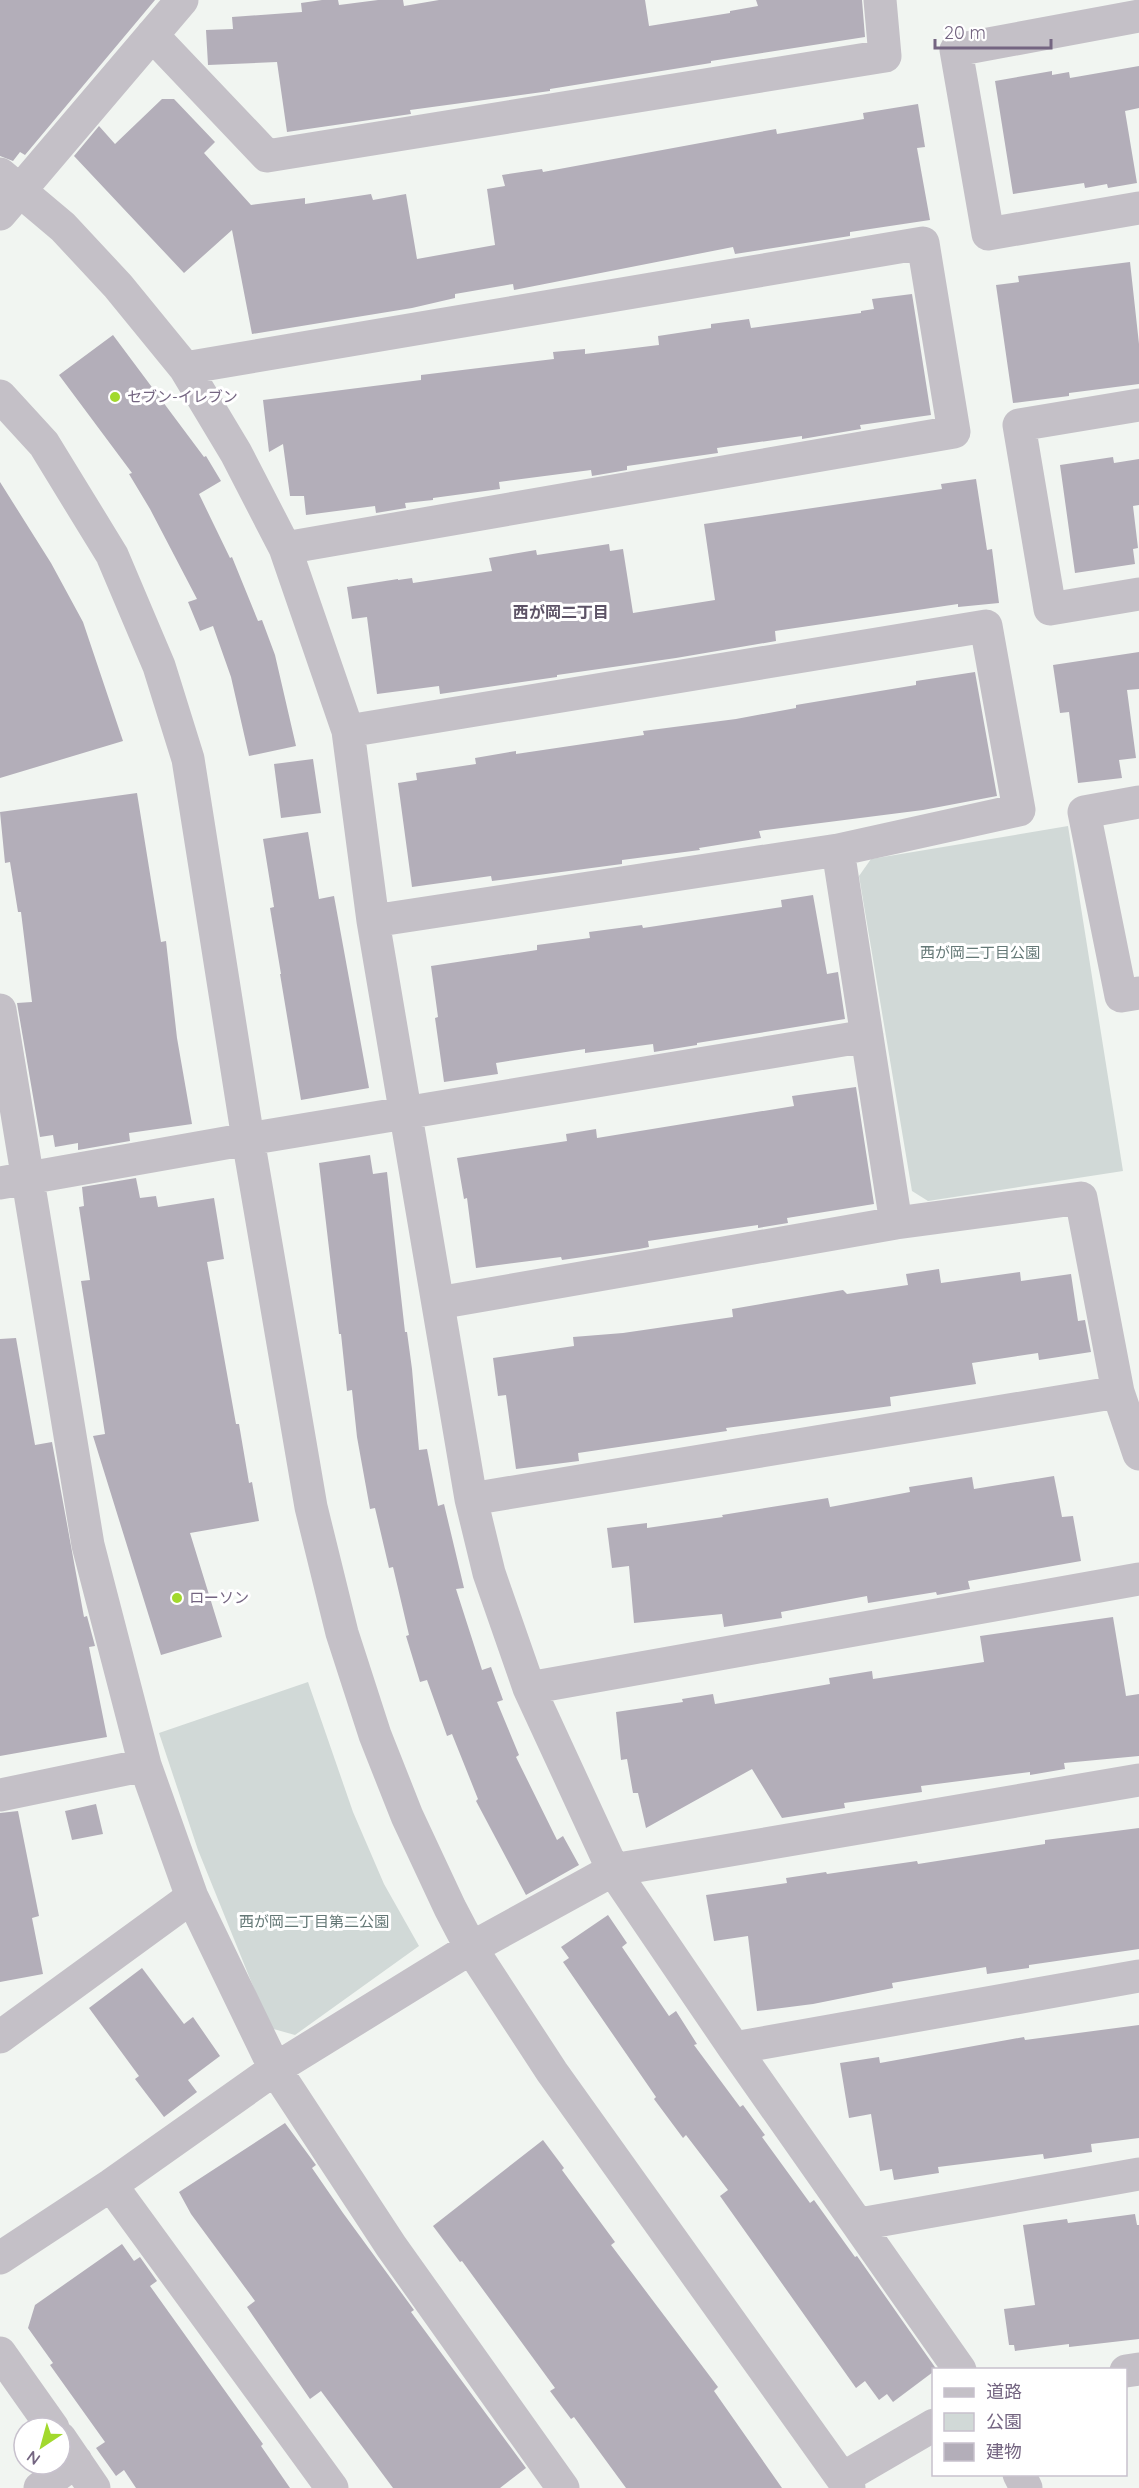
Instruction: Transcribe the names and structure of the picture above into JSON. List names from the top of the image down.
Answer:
{
  "districts": ["西が岡二丁目"],
  "parks": ["西が岡二丁目公園", "西が岡二丁目第二公園"],
  "places": ["セブン-イレブン", "ローソン"],
  "legend": ["道路", "公園", "建物"],
  "scale_bar": "20 m",
  "north": "bottom left"
}
